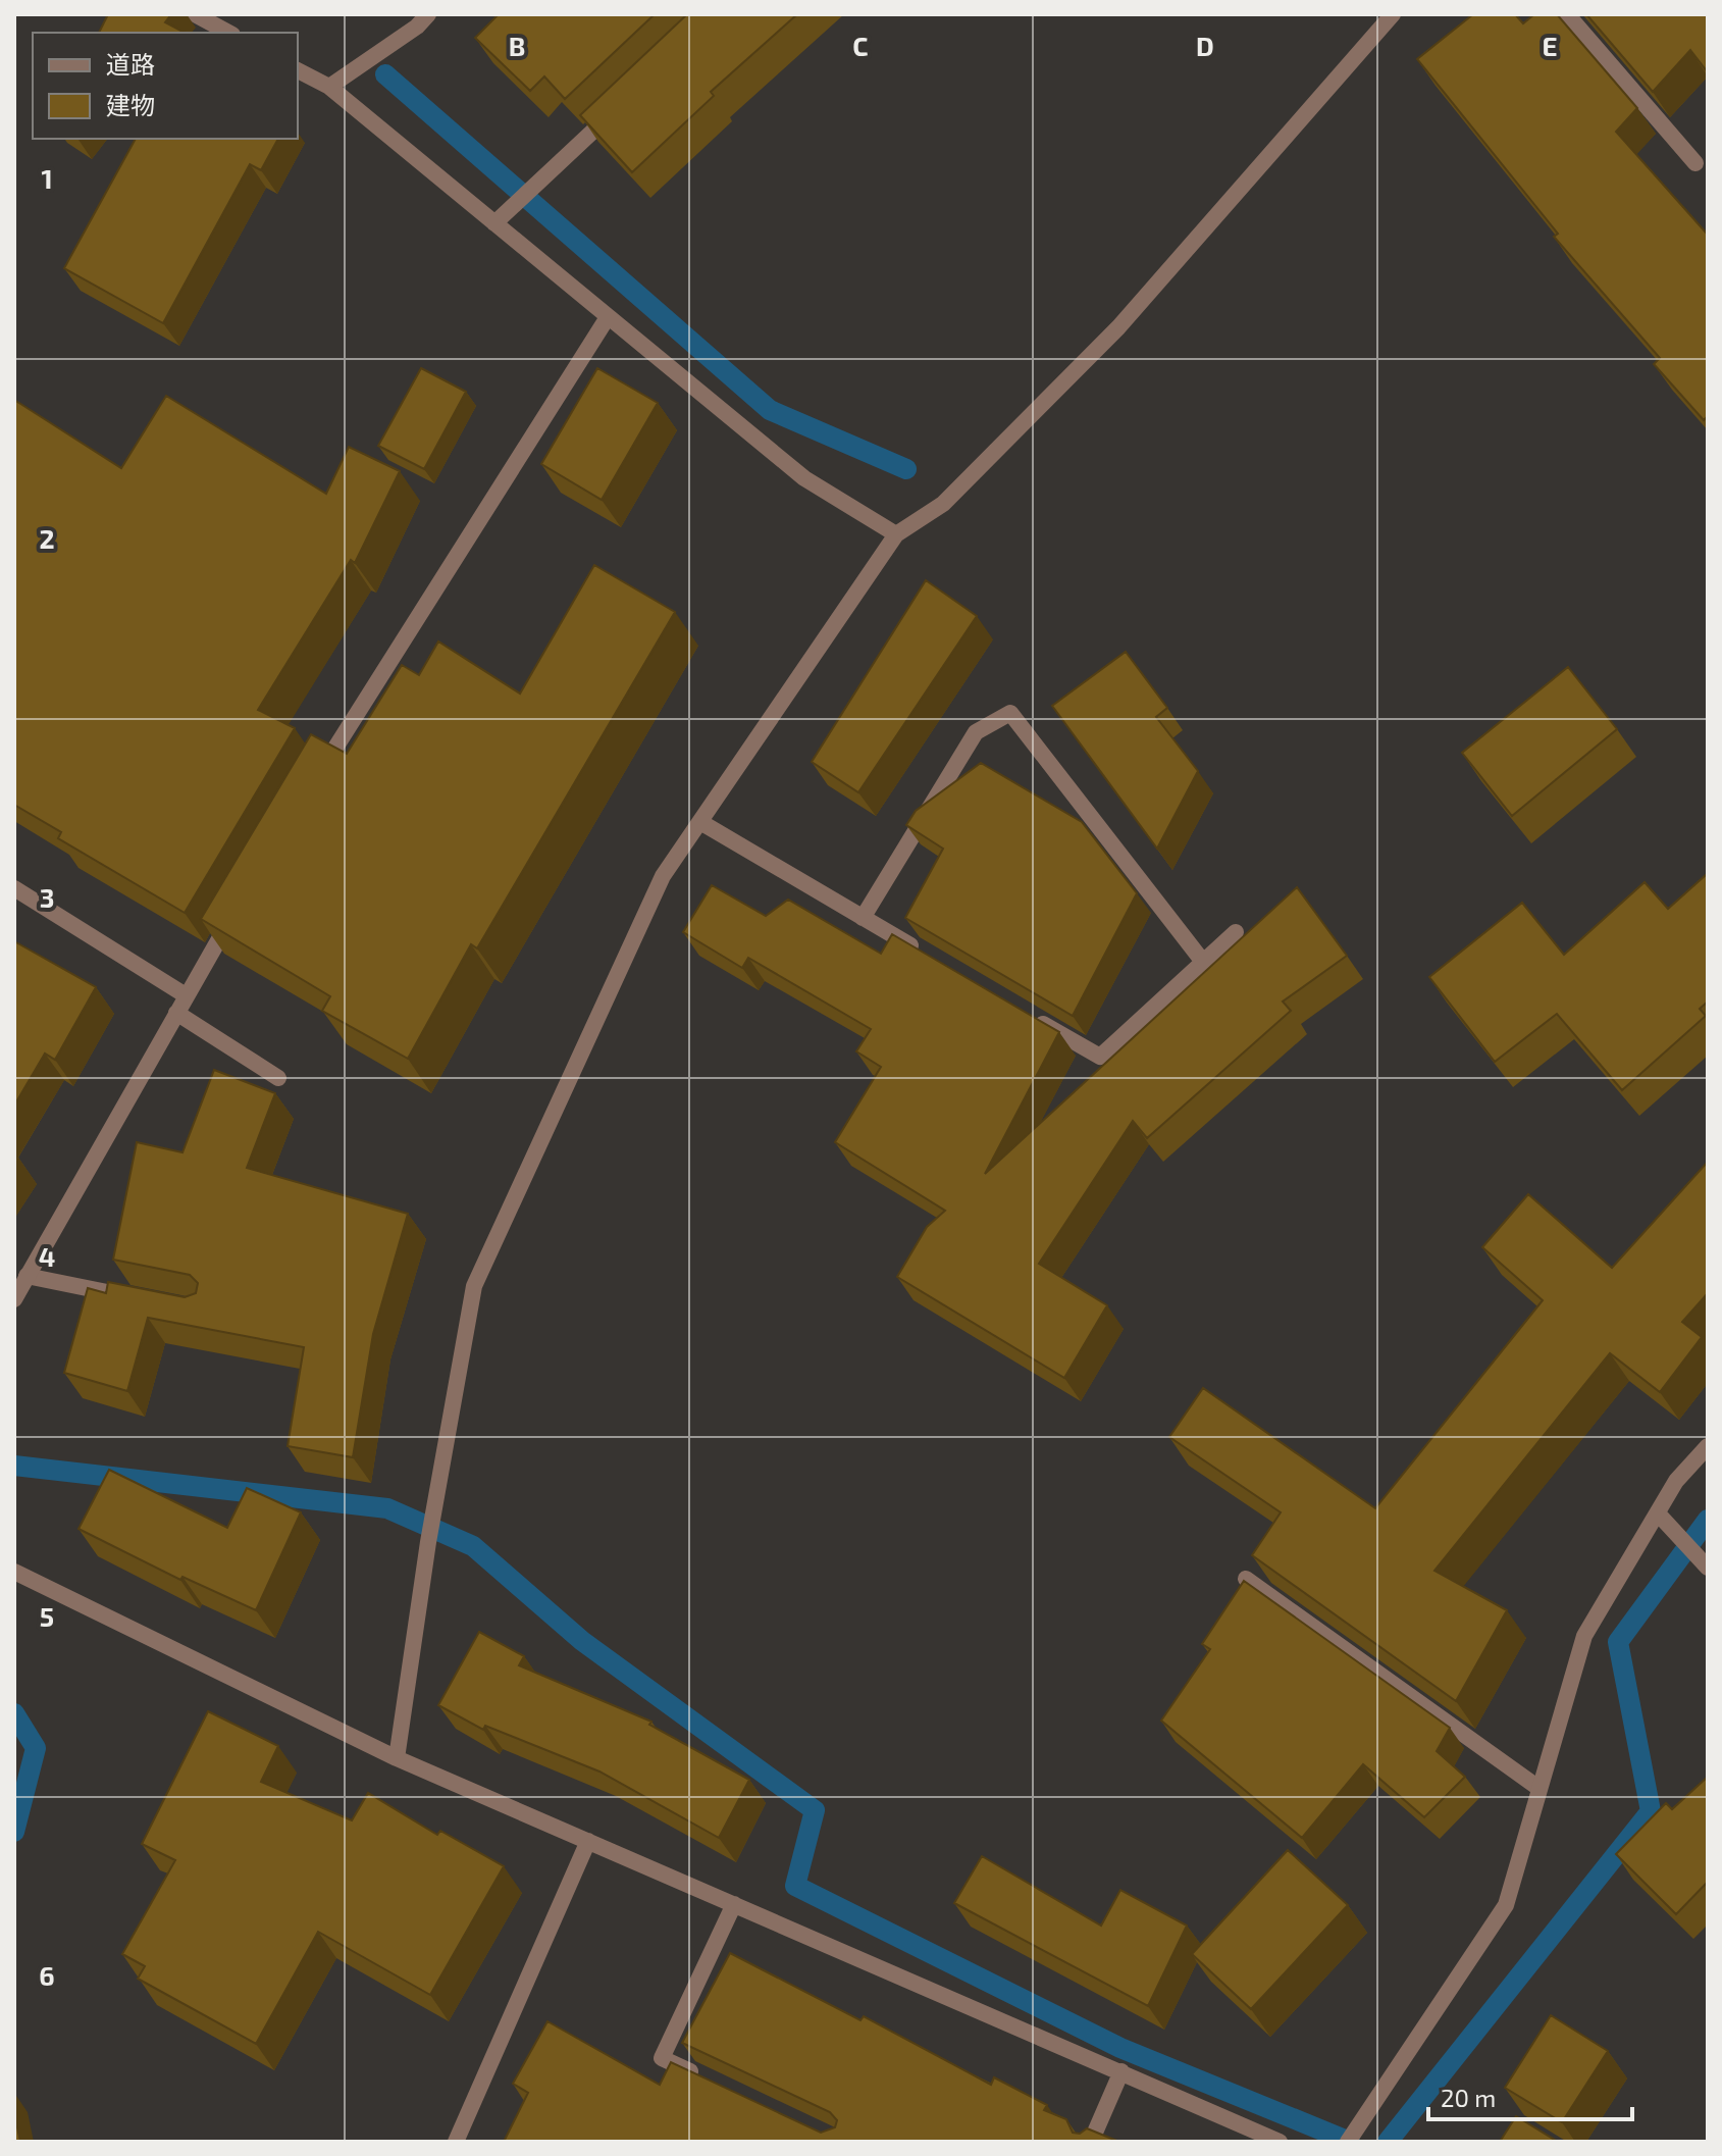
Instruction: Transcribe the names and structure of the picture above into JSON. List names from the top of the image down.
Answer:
{
  "legend": ["道路", "建物"],
  "scale_bar": "20 m",
  "grid": {
    "columns": [
      "B",
      "C",
      "D",
      "E"
    ],
    "rows": [
      "1",
      "2",
      "3",
      "4",
      "5",
      "6"
    ]
  }
}
